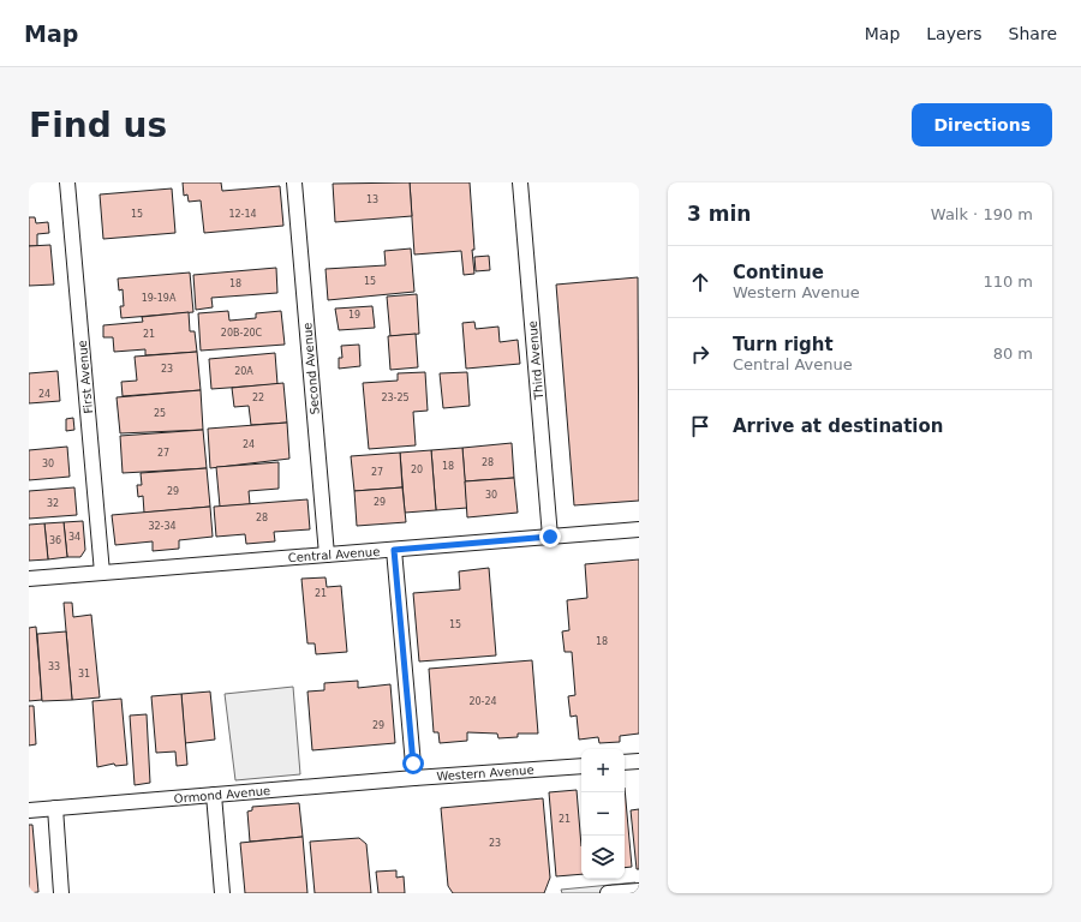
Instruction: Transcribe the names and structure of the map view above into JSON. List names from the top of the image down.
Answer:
{
  "streets": {
    "street": [
      "Third Avenue",
      "Second Avenue",
      "First Avenue",
      "Central Avenue",
      "Western Avenue",
      "Ormond Avenue"
    ]
  },
  "crossings": [
    ["Third Avenue", "Central Avenue"],
    ["Second Avenue", "Central Avenue"],
    ["First Avenue", "Central Avenue"],
    ["Western Avenue", "Ormond Avenue"]
  ],
  "house_numbers": [
    "13",
    "15",
    "12-14",
    "15",
    "18",
    "19-19A",
    "19",
    "20B-20C",
    "21",
    "23",
    "20A",
    "24",
    "22",
    "23-25",
    "25",
    "24",
    "27",
    "28",
    "30",
    "18",
    "20",
    "27",
    "29",
    "30",
    "29",
    "32",
    "28",
    "32-34",
    "34",
    "36",
    "21",
    "15",
    "18",
    "33",
    "31",
    "20-24",
    "29",
    "21",
    "23"
  ],
  "page": {
    "header": "Map",
    "nav": ["Map", "Layers", "Share"],
    "buttons": "Directions",
    "title": "Find us",
    "heading": ["3 min", "Walk · 190 m"],
    "list": [
      ["Continue", "Western Avenue", "110 m"],
      ["Turn right", "Central Avenue", "80 m"],
      "Arrive at destination"
    ],
    "map_buttons": ["+", "−"]
  }
}
